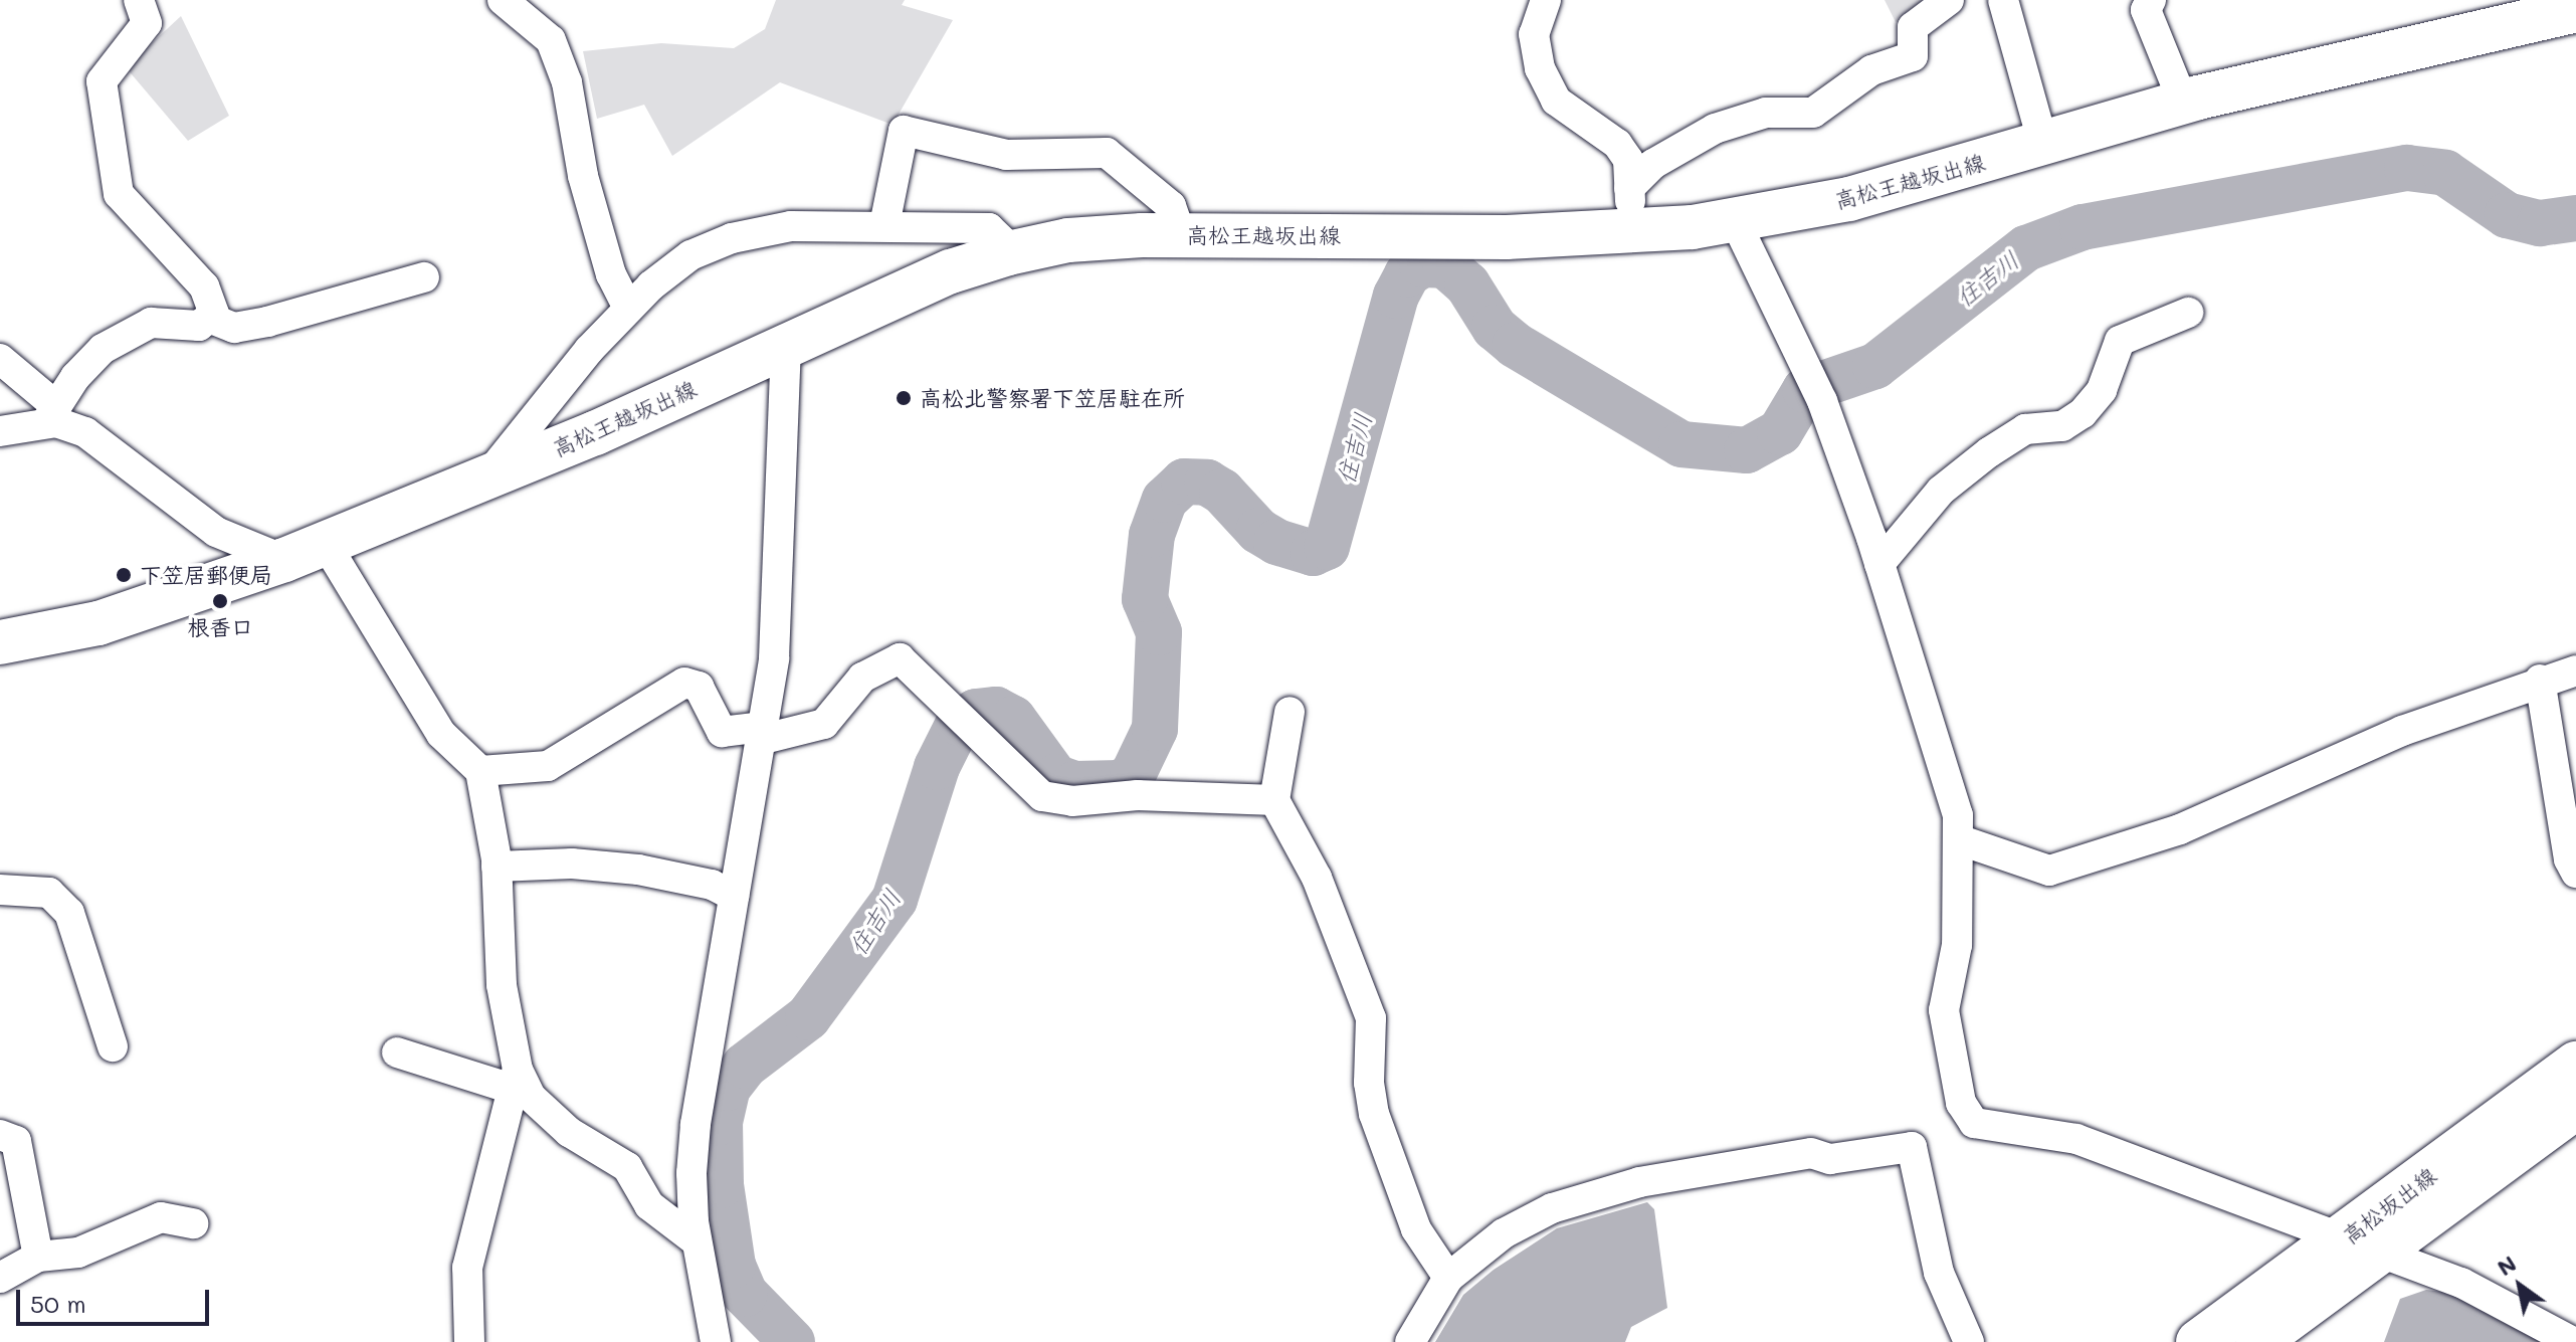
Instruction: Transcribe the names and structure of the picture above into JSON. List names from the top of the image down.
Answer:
{
  "streets": {
    "main road": ["高松王越坂出線", "高松坂出線"]
  },
  "water": ["住吉川"],
  "places": ["高松北警察署下笠居駐在所", "下笠居郵便局", "根香口"],
  "scale_bar": "50 m",
  "north": "top left"
}
